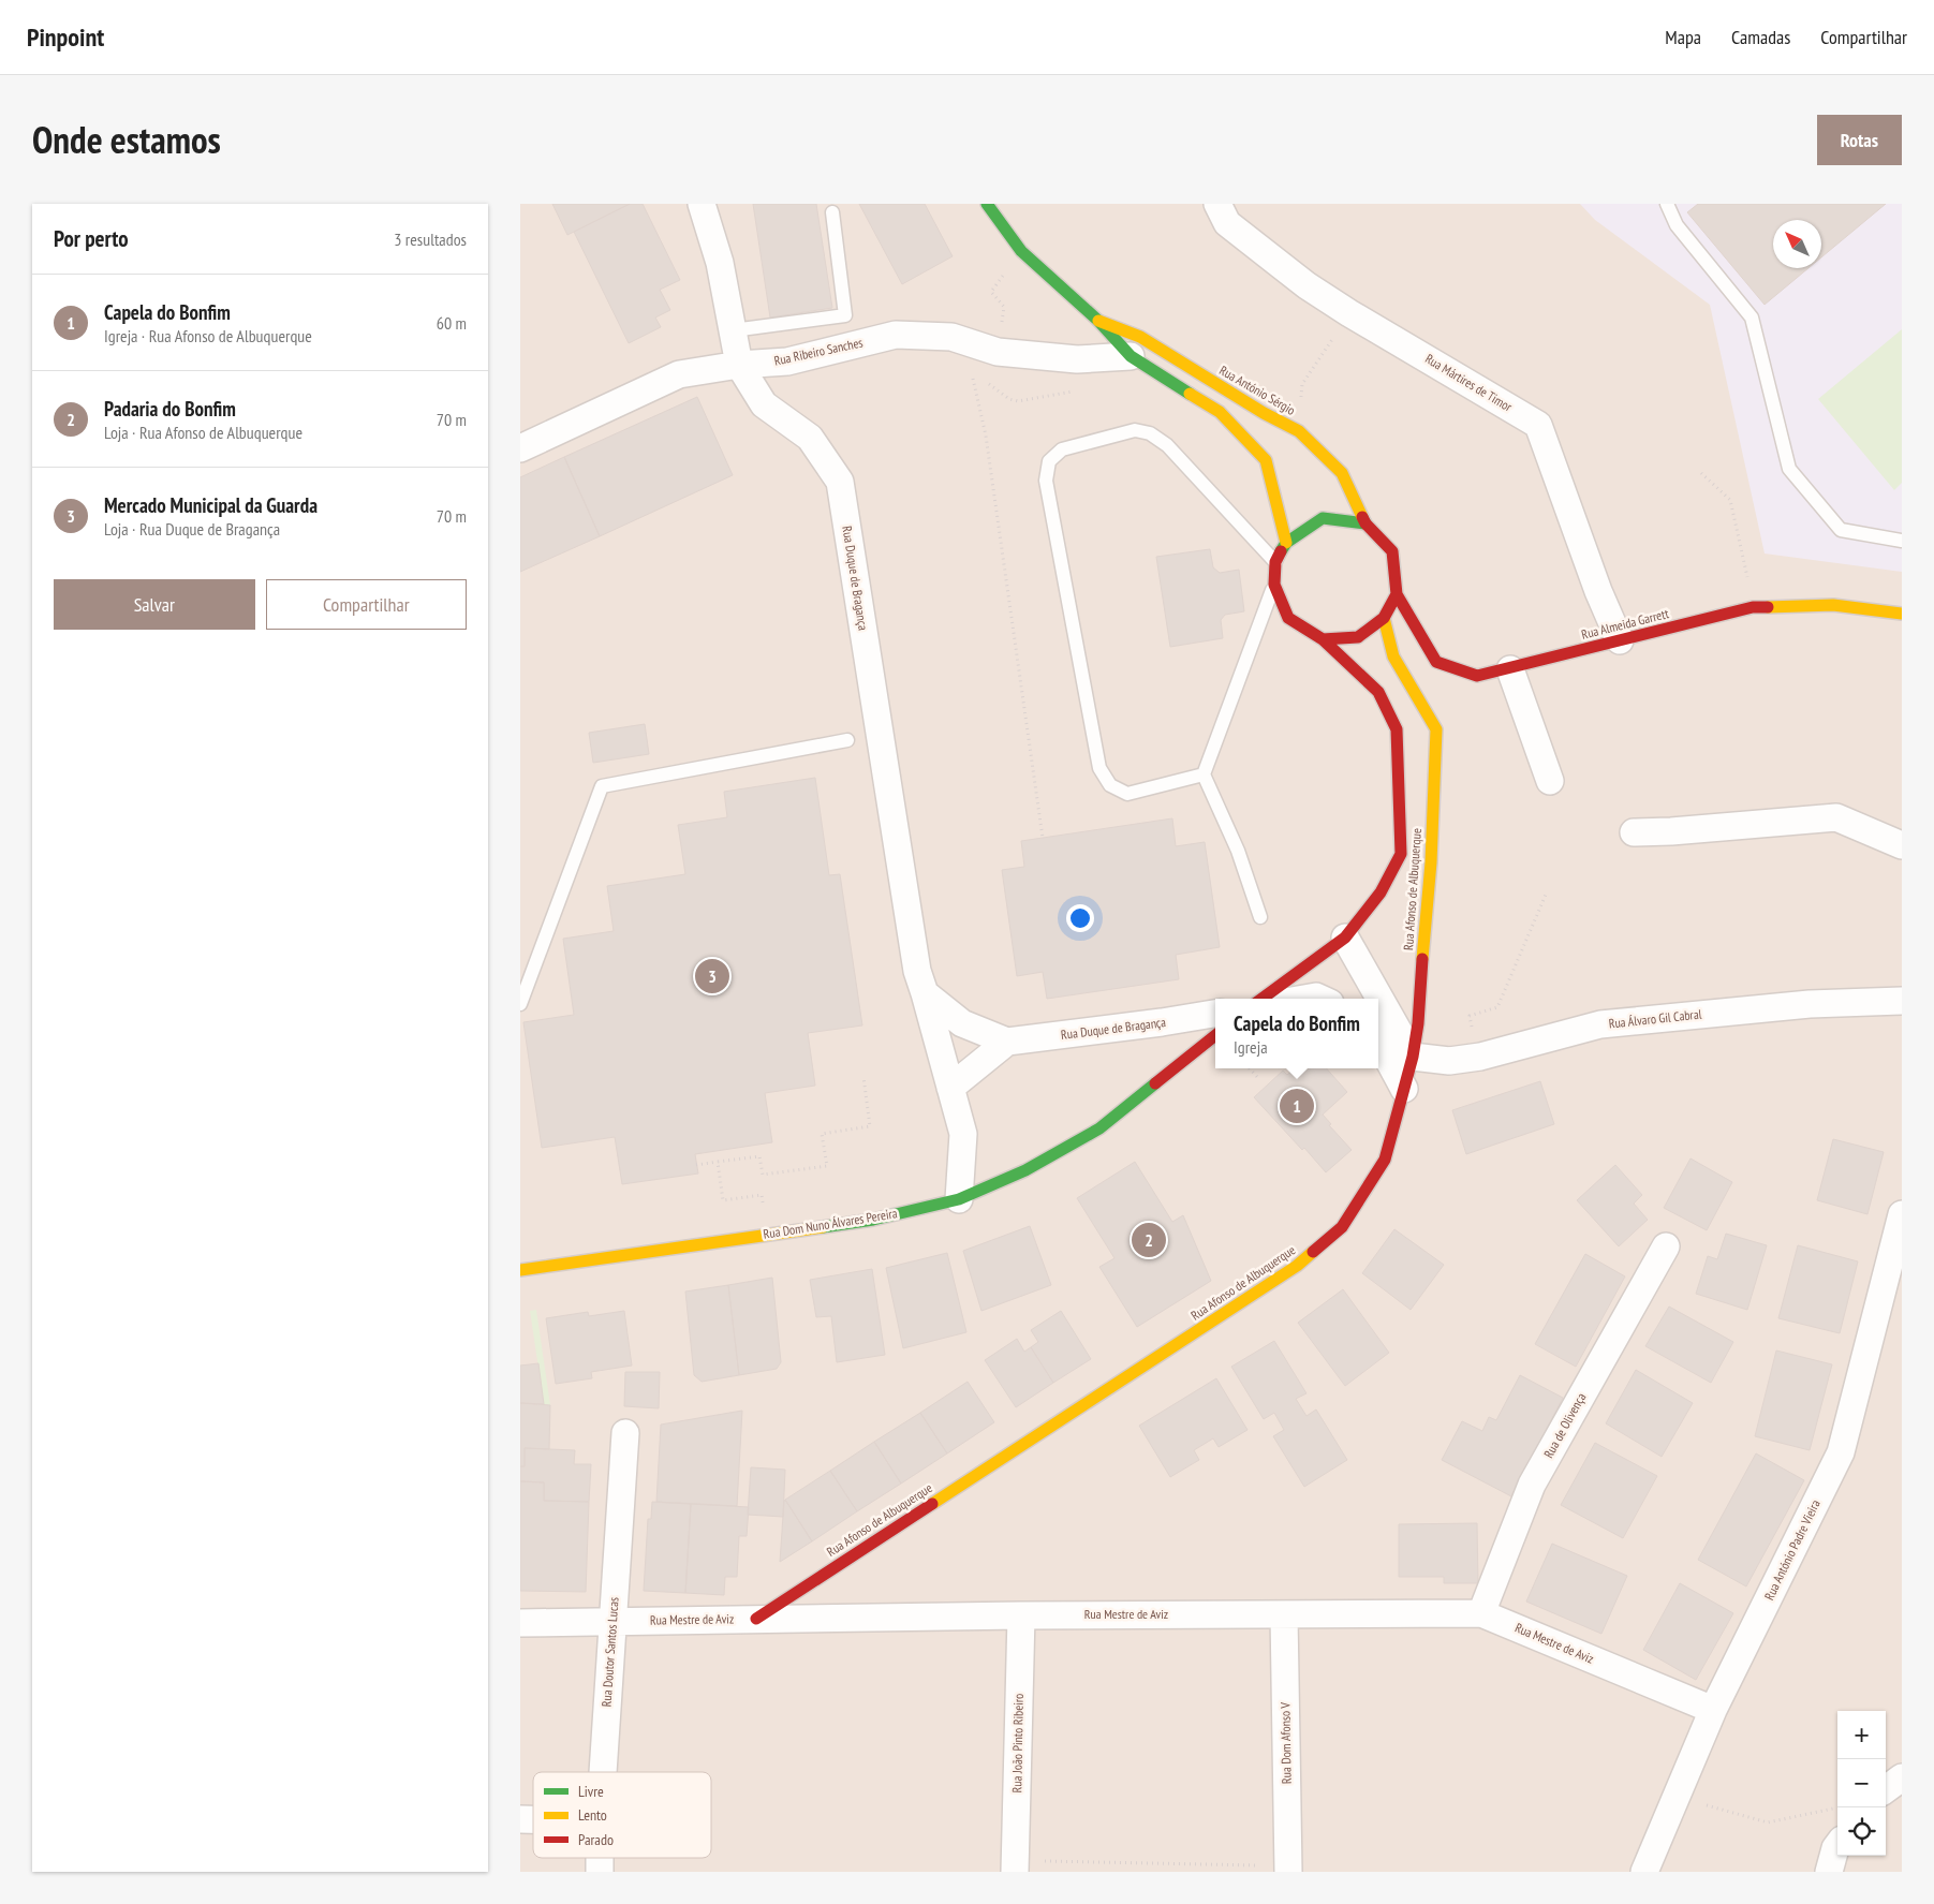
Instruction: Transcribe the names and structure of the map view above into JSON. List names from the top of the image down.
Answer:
{
  "streets": {
    "street": [
      "Rua Ribeiro Sanches",
      "Rua Mártires de Timor",
      "Rua António Sérgio",
      "Rua Duque de Bragança",
      "Rua Almeida Garrett",
      "Rua Afonso de Albuquerque",
      "Rua Álvaro Gil Cabral",
      "Rua Dom Nuno Álvares Pereira",
      "Rua de Olivença",
      "Rua António Padre Vieira",
      "Rua Mestre de Aviz",
      "Rua Doutor Santos Lucas",
      "Rua João Pinto Ribeiro",
      "Rua Dom Afonso V"
    ]
  },
  "crossings": [
    ["Rua Ribeiro Sanches", "Rua António Sérgio"],
    ["Rua Ribeiro Sanches", "Rua Duque de Bragança"],
    ["Rua Mártires de Timor", "Rua Almeida Garrett"],
    ["Rua António Sérgio", "Rua Almeida Garrett"],
    ["Rua António Sérgio", "Rua Afonso de Albuquerque"],
    ["Rua Duque de Bragança", "Rua Dom Nuno Álvares Pereira"],
    ["Rua Almeida Garrett", "Rua Afonso de Albuquerque"],
    ["Rua Afonso de Albuquerque", "Rua Álvaro Gil Cabral"],
    ["Rua Afonso de Albuquerque", "Rua Mestre de Aviz"],
    ["Rua de Olivença", "Rua Mestre de Aviz"],
    ["Rua António Padre Vieira", "Rua Mestre de Aviz"],
    ["Rua Mestre de Aviz", "Rua Doutor Santos Lucas"],
    ["Rua Mestre de Aviz", "Rua João Pinto Ribeiro"],
    ["Rua Mestre de Aviz", "Rua Dom Afonso V"]
  ],
  "legend": ["Livre", "Lento", "Parado"],
  "north": "top left",
  "page": {
    "header": "Pinpoint",
    "nav": ["Mapa", "Camadas", "Compartilhar"],
    "title": "Onde estamos",
    "buttons": [
      "Rotas",
      ["Salvar", "Compartilhar"]
    ],
    "heading": ["Por perto", "3 resultados"],
    "list": [
      {
        "mark": "1",
        "name": "Capela do Bonfim",
        "note": "Igreja · Rua Afonso de Albuquerque",
        "value": "60 m"
      },
      {
        "mark": "2",
        "name": "Padaria do Bonfim",
        "note": "Loja · Rua Afonso de Albuquerque",
        "value": "70 m"
      },
      {
        "mark": "3",
        "name": "Mercado Municipal da Guarda",
        "note": "Loja · Rua Duque de Bragança",
        "value": "70 m"
      }
    ],
    "pins": ["3", "1", "2"],
    "popup": ["Capela do Bonfim", "Igreja"],
    "map_buttons": ["+", "−"]
  }
}
